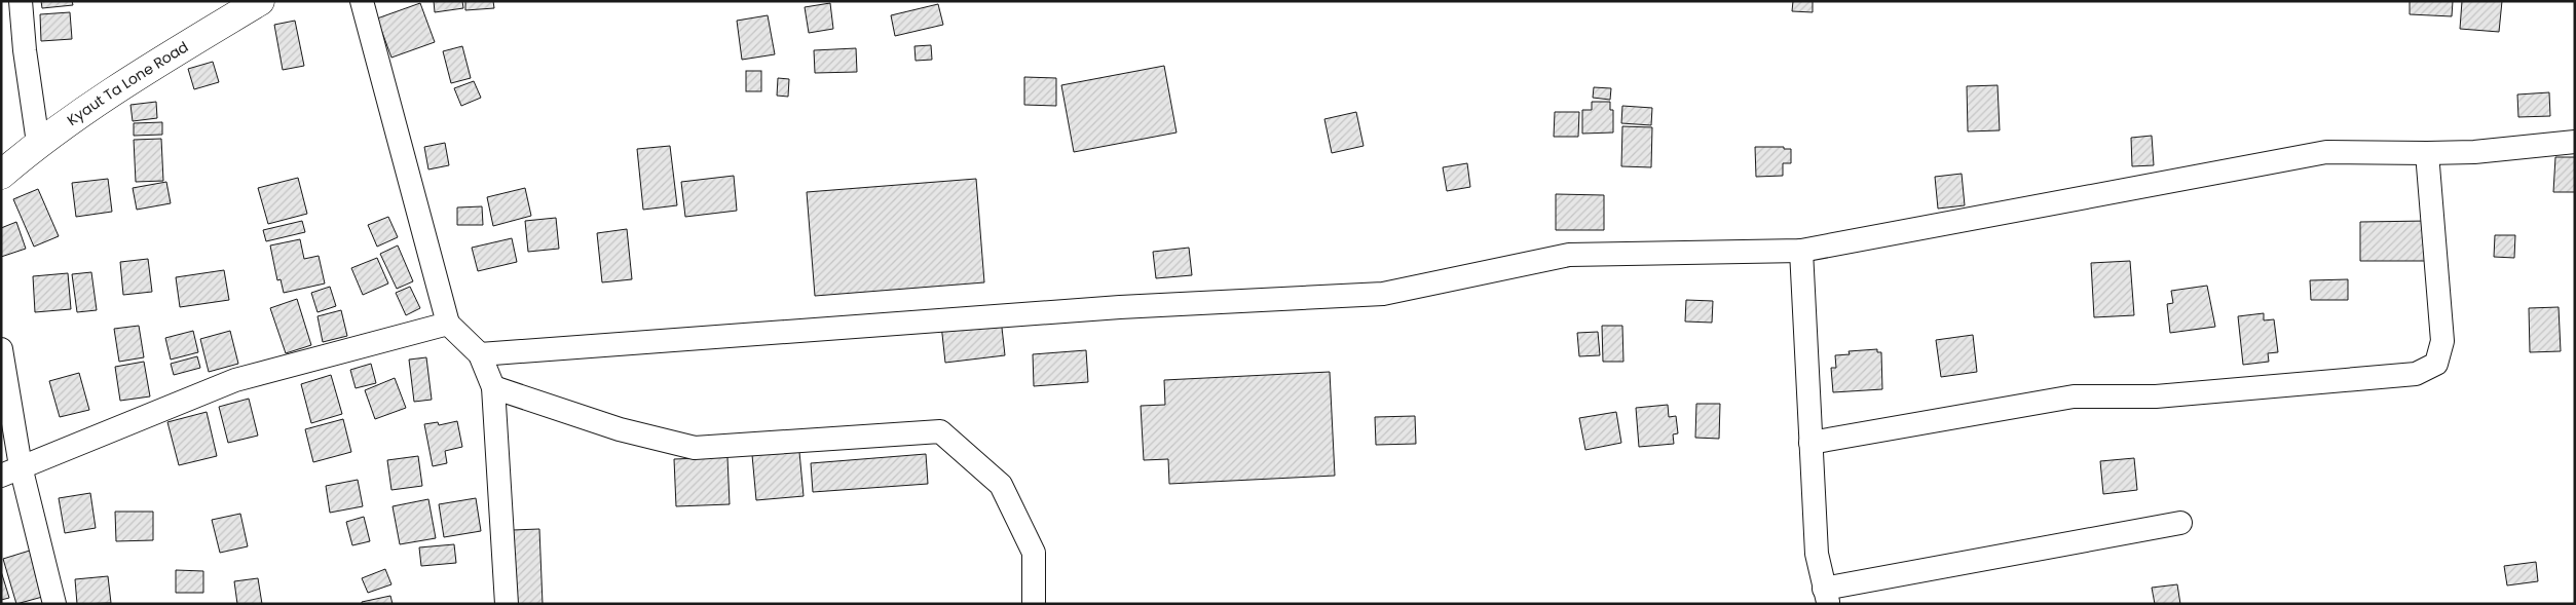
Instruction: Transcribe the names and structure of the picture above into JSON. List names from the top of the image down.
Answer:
{
  "streets": {
    "main road": ["Kyaut Ta Lone Road"]
  }
}
